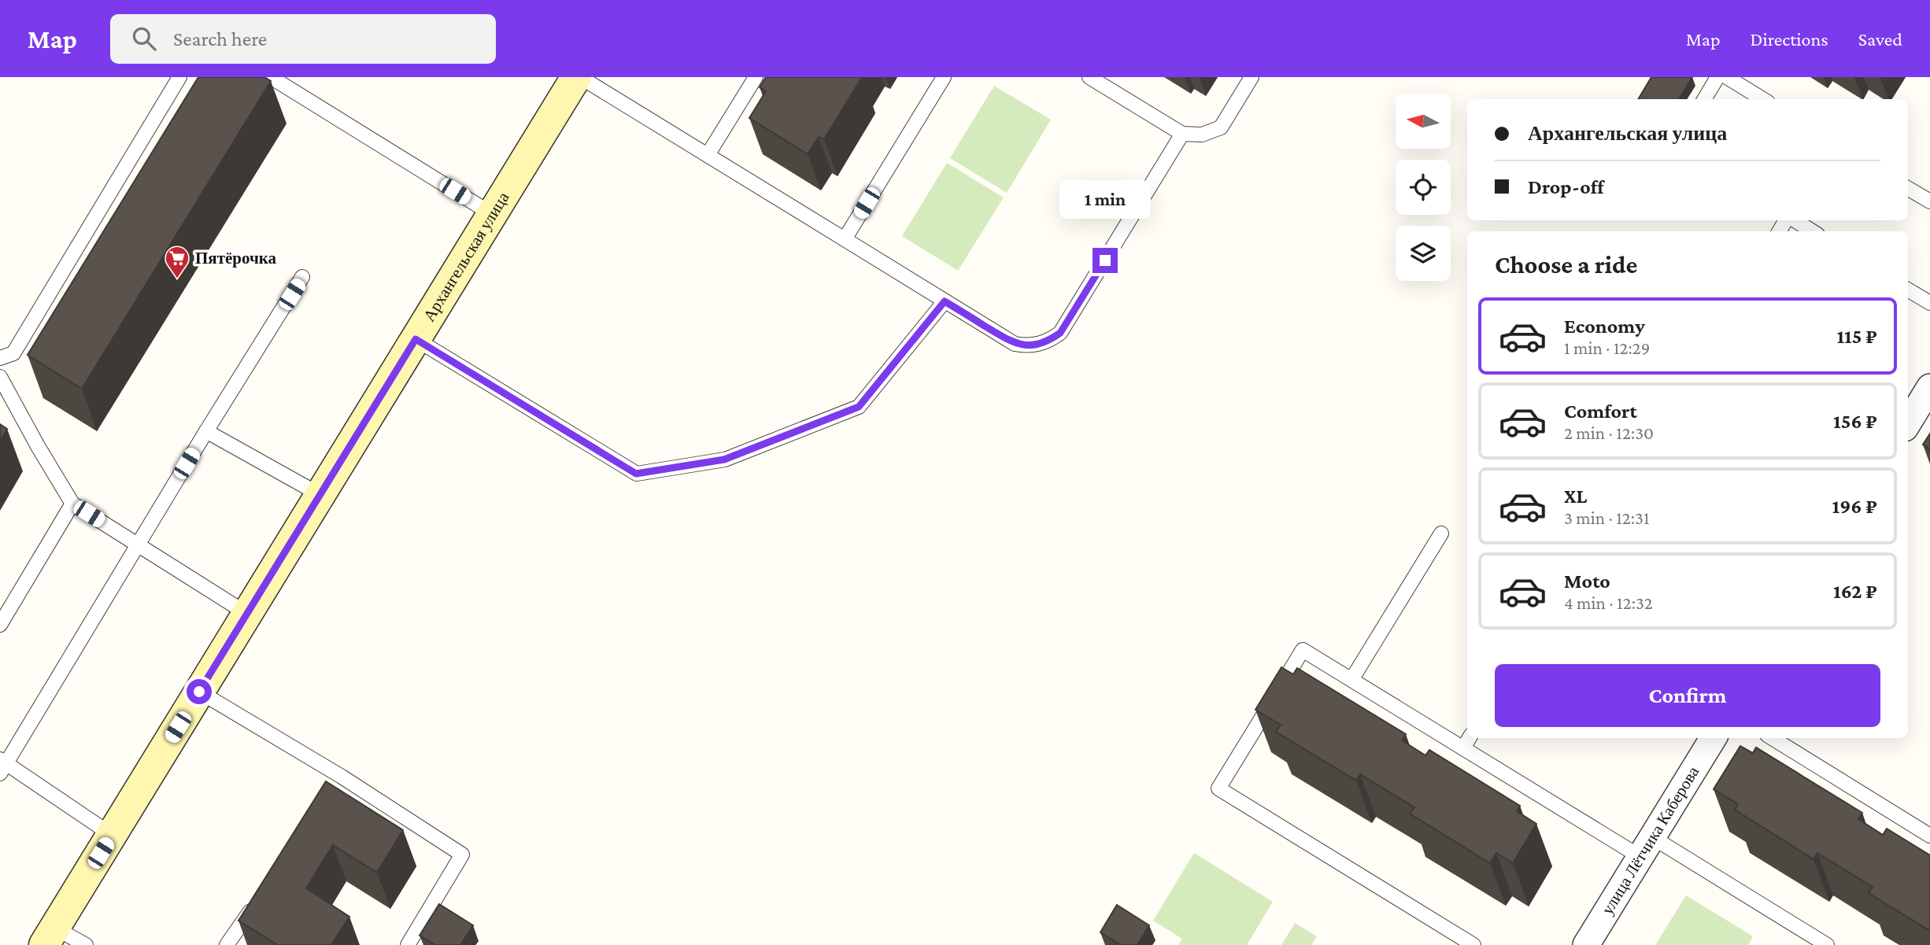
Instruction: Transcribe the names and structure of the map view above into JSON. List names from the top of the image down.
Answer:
{
  "streets": {
    "street": ["Архангельская улица", "улица Лётчика Каберова"]
  },
  "places": {
    "supermarket": ["Пятёрочка"]
  },
  "north": "left",
  "page": {
    "header": "Map",
    "search": "Search here",
    "nav": ["Map", "Directions", "Saved"],
    "banner": ["Архангельская улица", "Drop-off"],
    "bubble": "1 min",
    "heading": "Choose a ride",
    "list": [
      {
        "name": "Economy",
        "note": "1 min · 12:29",
        "value": "115 ₽"
      },
      {
        "name": "Comfort",
        "note": "2 min · 12:30",
        "value": "156 ₽"
      },
      {
        "name": "XL",
        "note": "3 min · 12:31",
        "value": "196 ₽"
      },
      {
        "name": "Moto",
        "note": "4 min · 12:32",
        "value": "162 ₽"
      }
    ],
    "buttons": "Confirm"
  }
}
